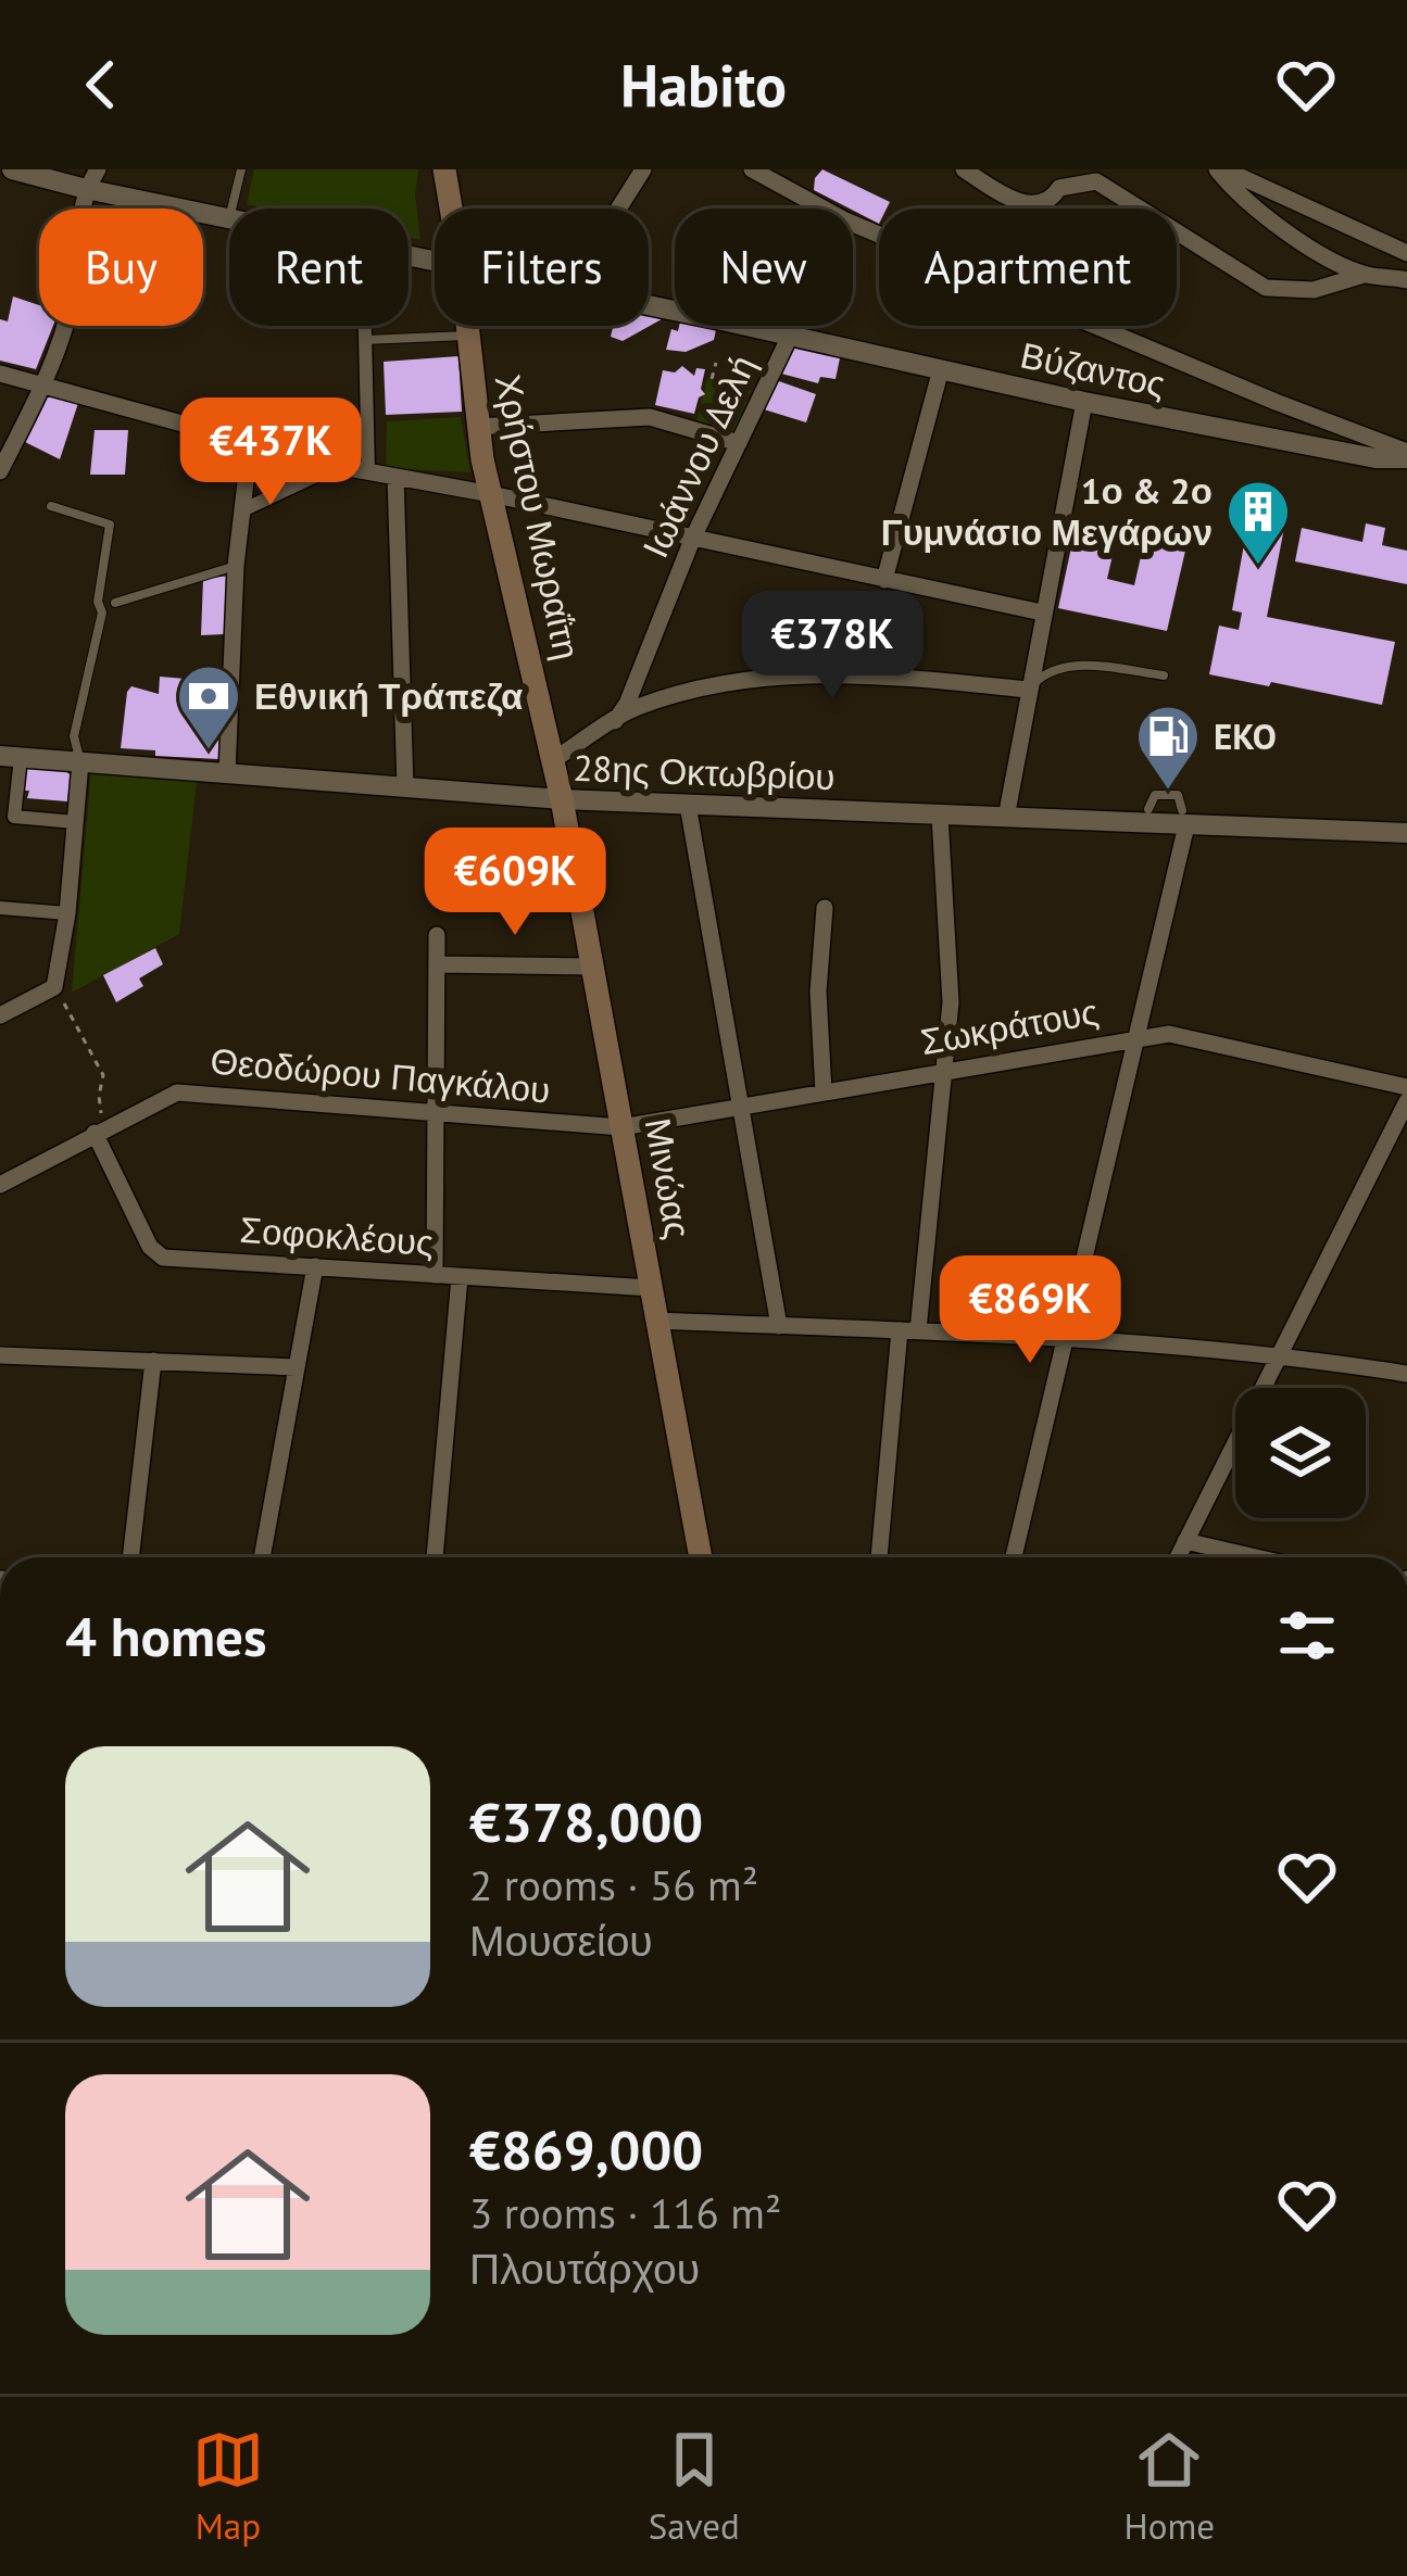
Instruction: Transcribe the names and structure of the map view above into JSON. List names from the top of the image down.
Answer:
{
  "streets": {
    "main road": ["Χρήστου Μωραΐτη", "Μινώας"],
    "street": [
      "Βύζαντος",
      "Ιωάννου Δελή",
      "28ης Οκτωβρίου",
      "Σωκράτους",
      "Θεοδώρου Παγκάλου",
      "Σοφοκλέους"
    ]
  },
  "crossings": [
    ["Βύζαντος", "Ιωάννου Δελή"],
    ["Χρήστου Μωραΐτη", "28ης Οκτωβρίου"],
    ["Χρήστου Μωραΐτη", "Μινώας"],
    ["28ης Οκτωβρίου", "Μινώας"],
    ["Σωκράτους", "Θεοδώρου Παγκάλου"],
    ["Σωκράτους", "Μινώας"],
    ["Θεοδώρου Παγκάλου", "Μινώας"],
    ["Θεοδώρου Παγκάλου", "Σοφοκλέους"],
    ["Μινώας", "Σοφοκλέους"]
  ],
  "places": {
    "building": ["1ο & 2ο Γυμνάσιο Μεγάρων"],
    "bank": ["Εθνική Τράπεζα"],
    "fuel station": ["EKO"]
  },
  "page": {
    "header": "Habito",
    "chip": [
      "Buy",
      "Rent",
      "Filters",
      "New",
      "Apartment"
    ],
    "price": [
      "€437K",
      "€378K",
      "€609K",
      "€869K"
    ],
    "heading": "4 homes",
    "list": [
      {
        "name": "€378,000",
        "note": "2 rooms · 56 m² · Μουσείου"
      },
      {
        "name": "€869,000",
        "note": "3 rooms · 116 m² · Πλουτάρχου"
      }
    ],
    "tabs": ["Map", "Saved", "Home"]
  }
}
